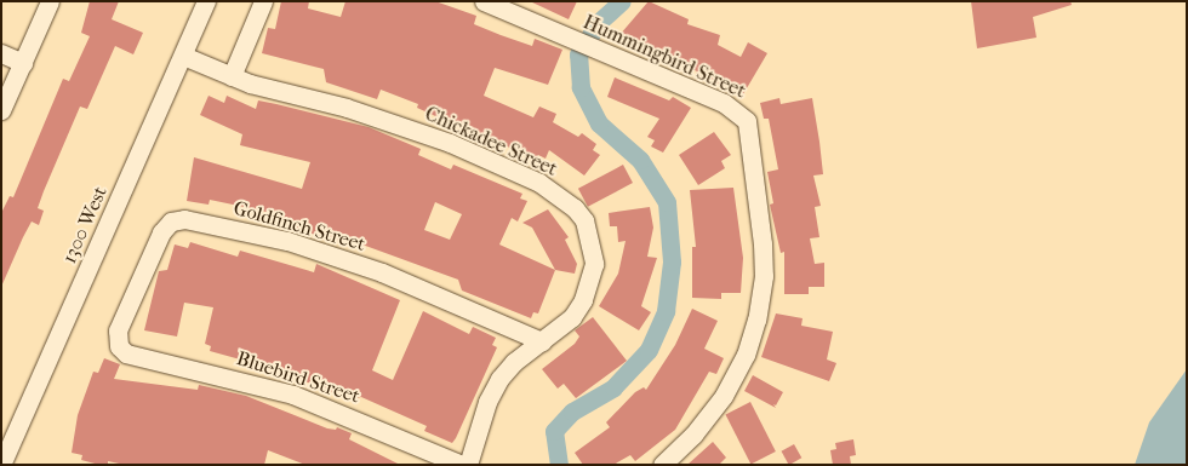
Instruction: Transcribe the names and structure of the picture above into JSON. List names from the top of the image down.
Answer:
{
  "streets": {
    "street": [
      "Hummingbird Street",
      "Chickadee Street",
      "1300 West",
      "Goldfinch Street",
      "Bluebird Street"
    ]
  },
  "crossings": [
    ["Chickadee Street", "1300 West"],
    ["Chickadee Street", "Goldfinch Street"],
    ["Goldfinch Street", "Bluebird Street"]
  ]
}
